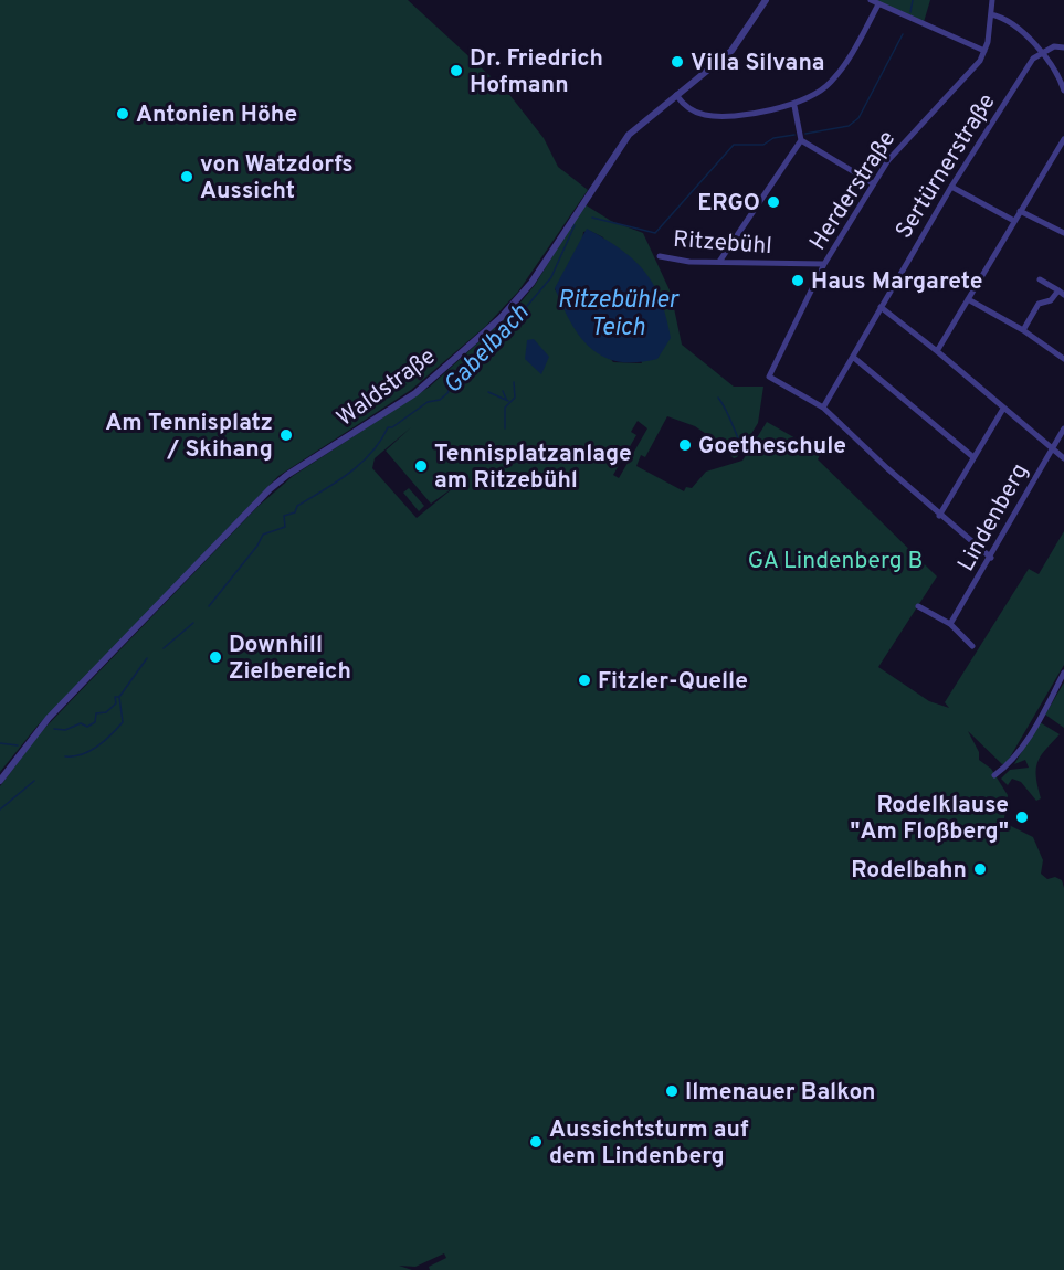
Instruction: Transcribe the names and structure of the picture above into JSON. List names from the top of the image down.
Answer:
{
  "streets": {
    "street": [
      "Sertürnerstraße",
      "Herderstraße",
      "Ritzebühl",
      "Waldstraße",
      "Lindenberg"
    ]
  },
  "crossings": [
    ["Sertürnerstraße", "Herderstraße"],
    ["Herderstraße", "Ritzebühl"]
  ],
  "water": ["Ritzebühler Teich", "Gabelbach"],
  "parks": ["GA Lindenberg B"],
  "places": [
    "Villa Silvana",
    "Dr. Friedrich Hofmann",
    "Antonien Höhe",
    "von Watzdorfs Aussicht",
    "ERGO",
    "Haus Margarete",
    "Am Tennisplatz / Skihang",
    "Goetheschule",
    "Tennisplatzanlage am Ritzebühl",
    "Downhill Zielbereich",
    "Fitzler-Quelle",
    "Rodelklause \"Am Floßberg\"",
    "Rodelbahn",
    "Ilmenauer Balkon",
    "Aussichtsturm auf dem Lindenberg"
  ]
}
